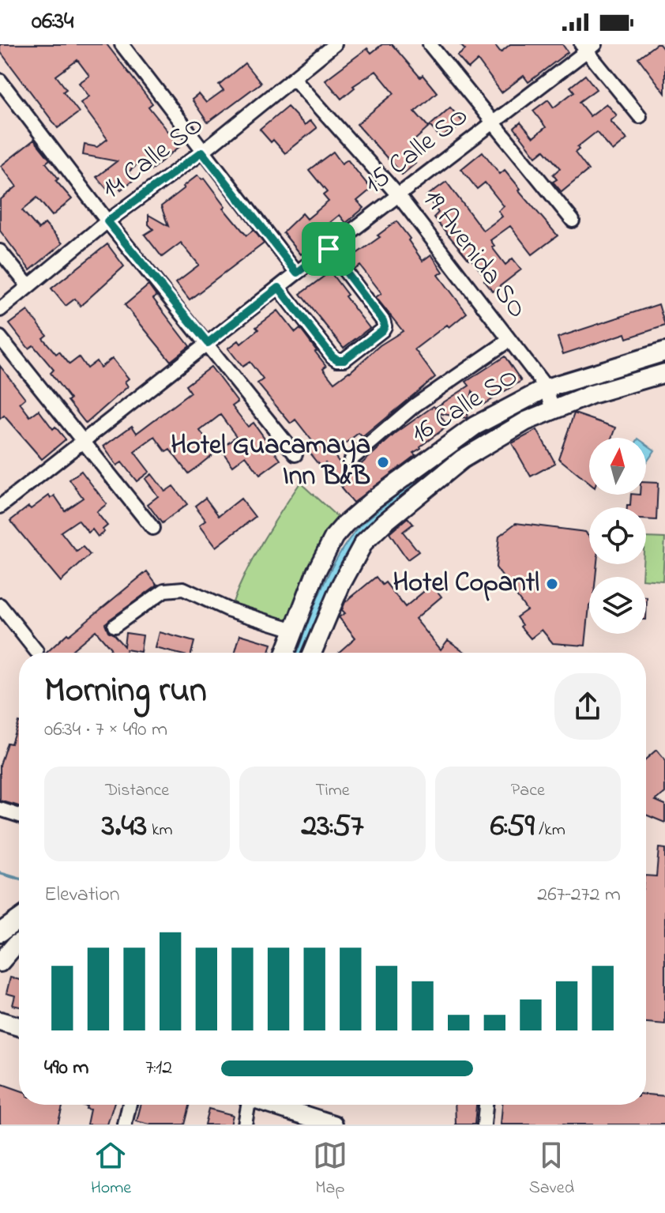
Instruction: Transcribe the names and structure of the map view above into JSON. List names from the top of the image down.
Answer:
{
  "streets": {
    "street": [
      "15 Calle SO",
      "14 Calle SO",
      "19 Avenida SO",
      "16 Calle SO"
    ]
  },
  "crossings": [
    ["15 Calle SO", "19 Avenida SO"],
    ["14 Calle SO", "19 Avenida SO"],
    ["19 Avenida SO", "16 Calle SO"]
  ],
  "places": ["Hotel Guacamaya Inn B&B", "Hotel Copantl"],
  "north": "top",
  "page": {
    "status": "06:34",
    "heading": ["Morning run", "06:34 · 7 × 490 m"],
    "stats": [
      ["Distance", "3.43 km"],
      ["Time", "23:57"],
      ["Pace", "6:59 /km"]
    ],
    "chart": ["Elevation", "267–272 m"],
    "list": [
      {
        "name": "490 m",
        "note": "7:12"
      }
    ],
    "tabs": ["Home", "Map", "Saved"]
  }
}
